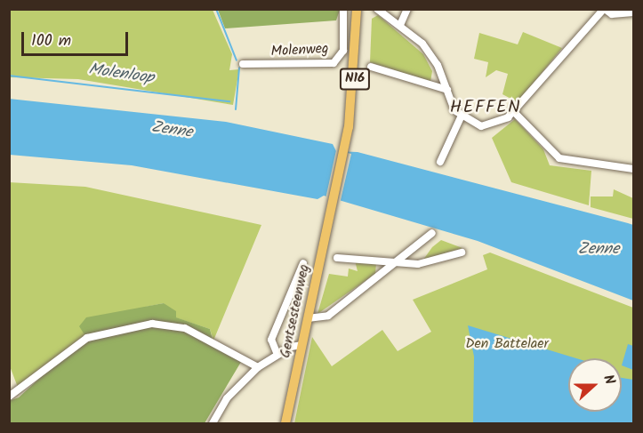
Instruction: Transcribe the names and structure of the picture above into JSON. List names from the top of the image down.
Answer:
{
  "streets": {
    "main road": ["N16", "Gentsesteenweg"],
    "street": ["Molenweg"]
  },
  "districts": ["HEFFEN"],
  "water": ["Molenloop", "Zenne"],
  "parks": ["Den Battelaer"],
  "scale_bar": "100 m",
  "north": "right"
}
